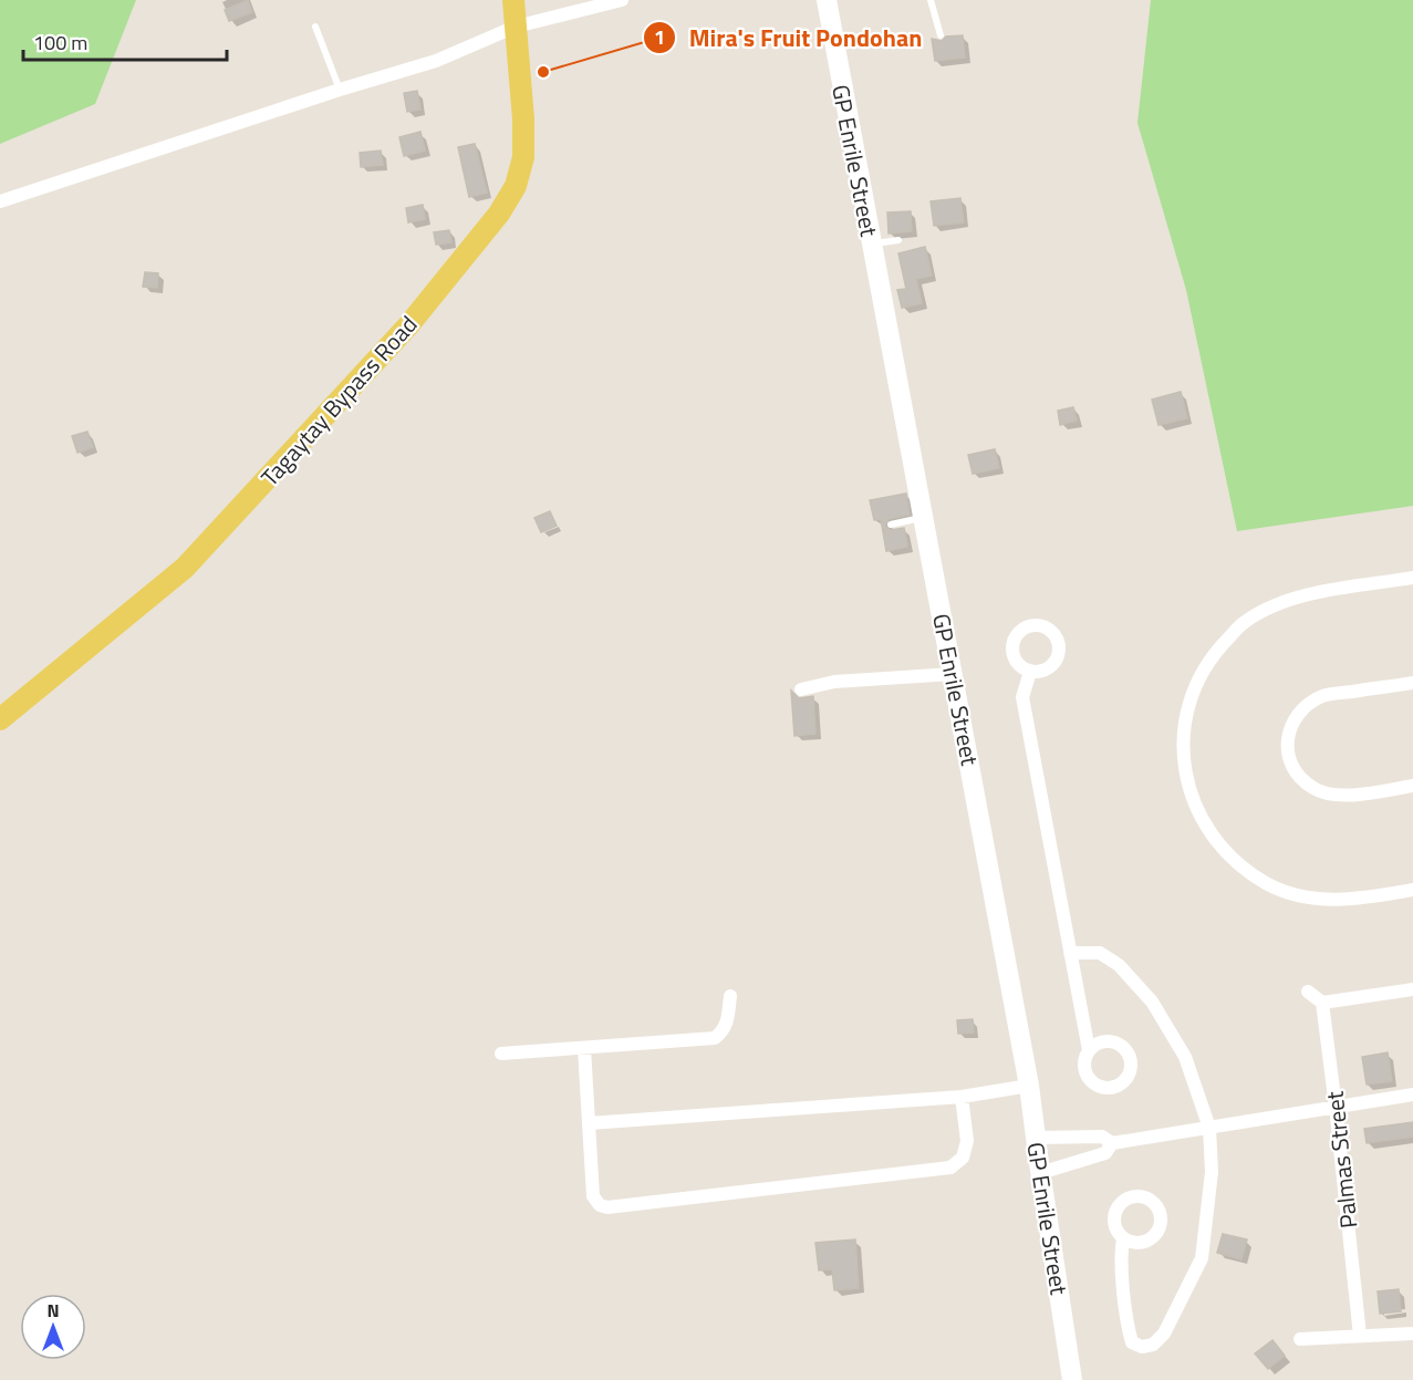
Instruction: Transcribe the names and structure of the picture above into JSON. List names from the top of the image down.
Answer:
{
  "streets": {
    "main road": ["Tagaytay Bypass Road"],
    "street": ["GP Enrile Street", "Palmas Street"]
  },
  "places": ["Mira's Fruit Pondohan"],
  "scale_bar": "100 m",
  "north": "top"
}
